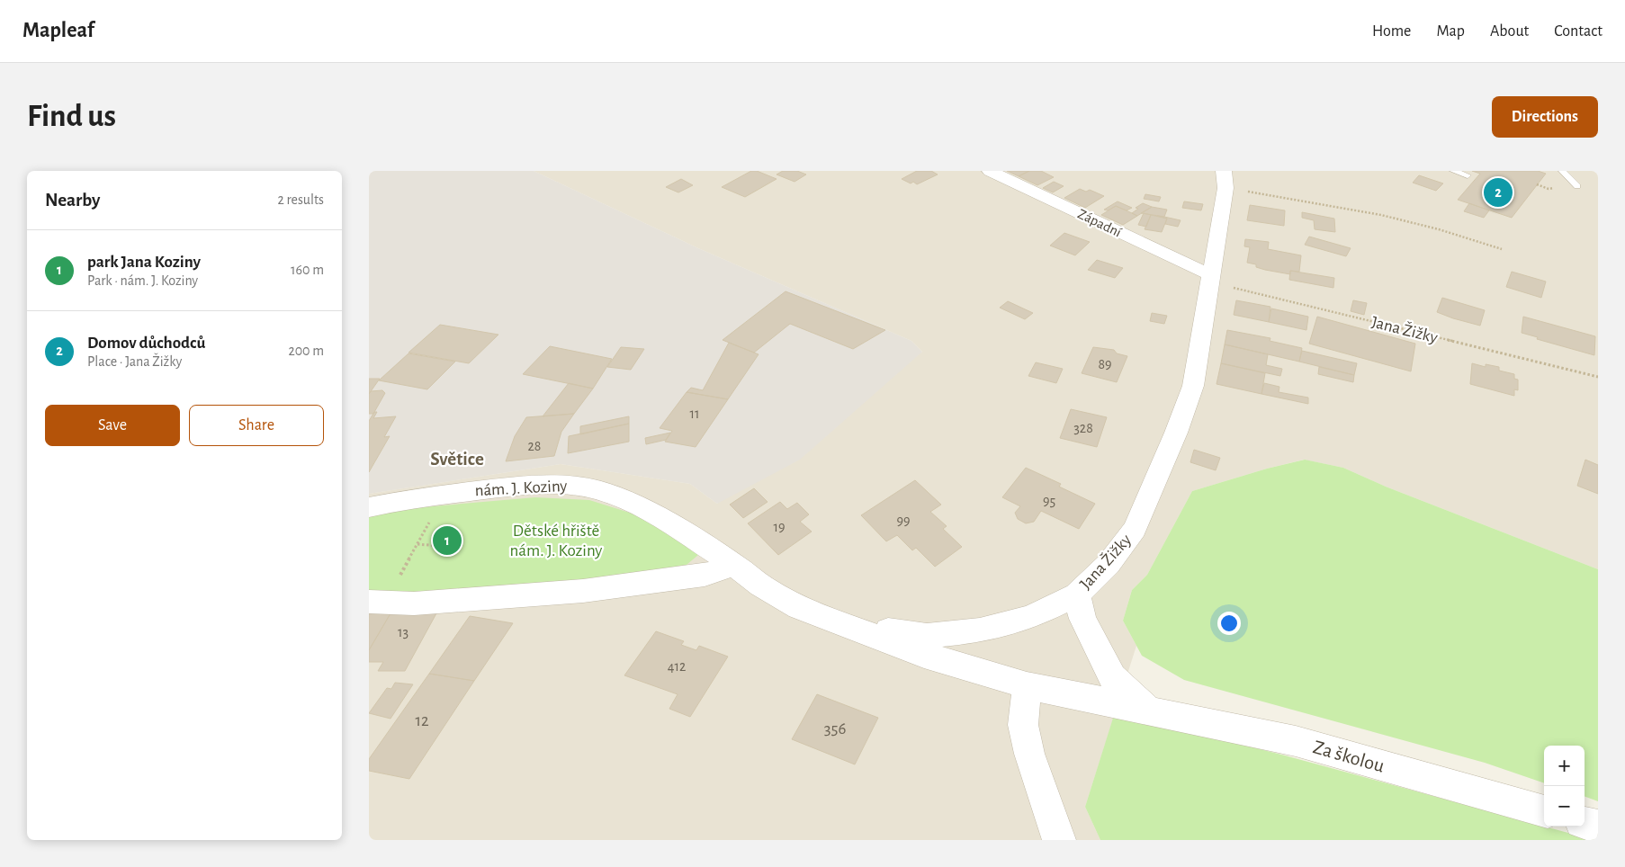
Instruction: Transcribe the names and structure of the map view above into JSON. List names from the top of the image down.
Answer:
{
  "streets": {
    "street": [
      "Západní",
      "Jana Žižky",
      "nám. J. Koziny",
      "Za školou"
    ]
  },
  "crossings": [
    ["Západní", "Jana Žižky"],
    ["Jana Žižky", "nám. J. Koziny"],
    ["Jana Žižky", "Za školou"],
    ["nám. J. Koziny", "Za školou"]
  ],
  "districts": ["Světice"],
  "parks": ["Dětské hřiště nám. J. Koziny"],
  "house_numbers": [
    "89",
    "11",
    "328",
    "28",
    "95",
    "99",
    "19",
    "13",
    "412",
    "12",
    "356"
  ],
  "page": {
    "header": "Mapleaf",
    "nav": [
      "Home",
      "Map",
      "About",
      "Contact"
    ],
    "buttons": [
      "Directions",
      ["Save", "Share"]
    ],
    "title": "Find us",
    "heading": ["Nearby", "2 results"],
    "pins": ["2", "1"],
    "list": [
      {
        "mark": "1",
        "name": "park Jana Koziny",
        "note": "Park · nám. J. Koziny",
        "value": "160 m"
      },
      {
        "mark": "2",
        "name": "Domov důchodců",
        "note": "Place · Jana Žižky",
        "value": "200 m"
      }
    ],
    "map_buttons": ["+", "−"]
  }
}
